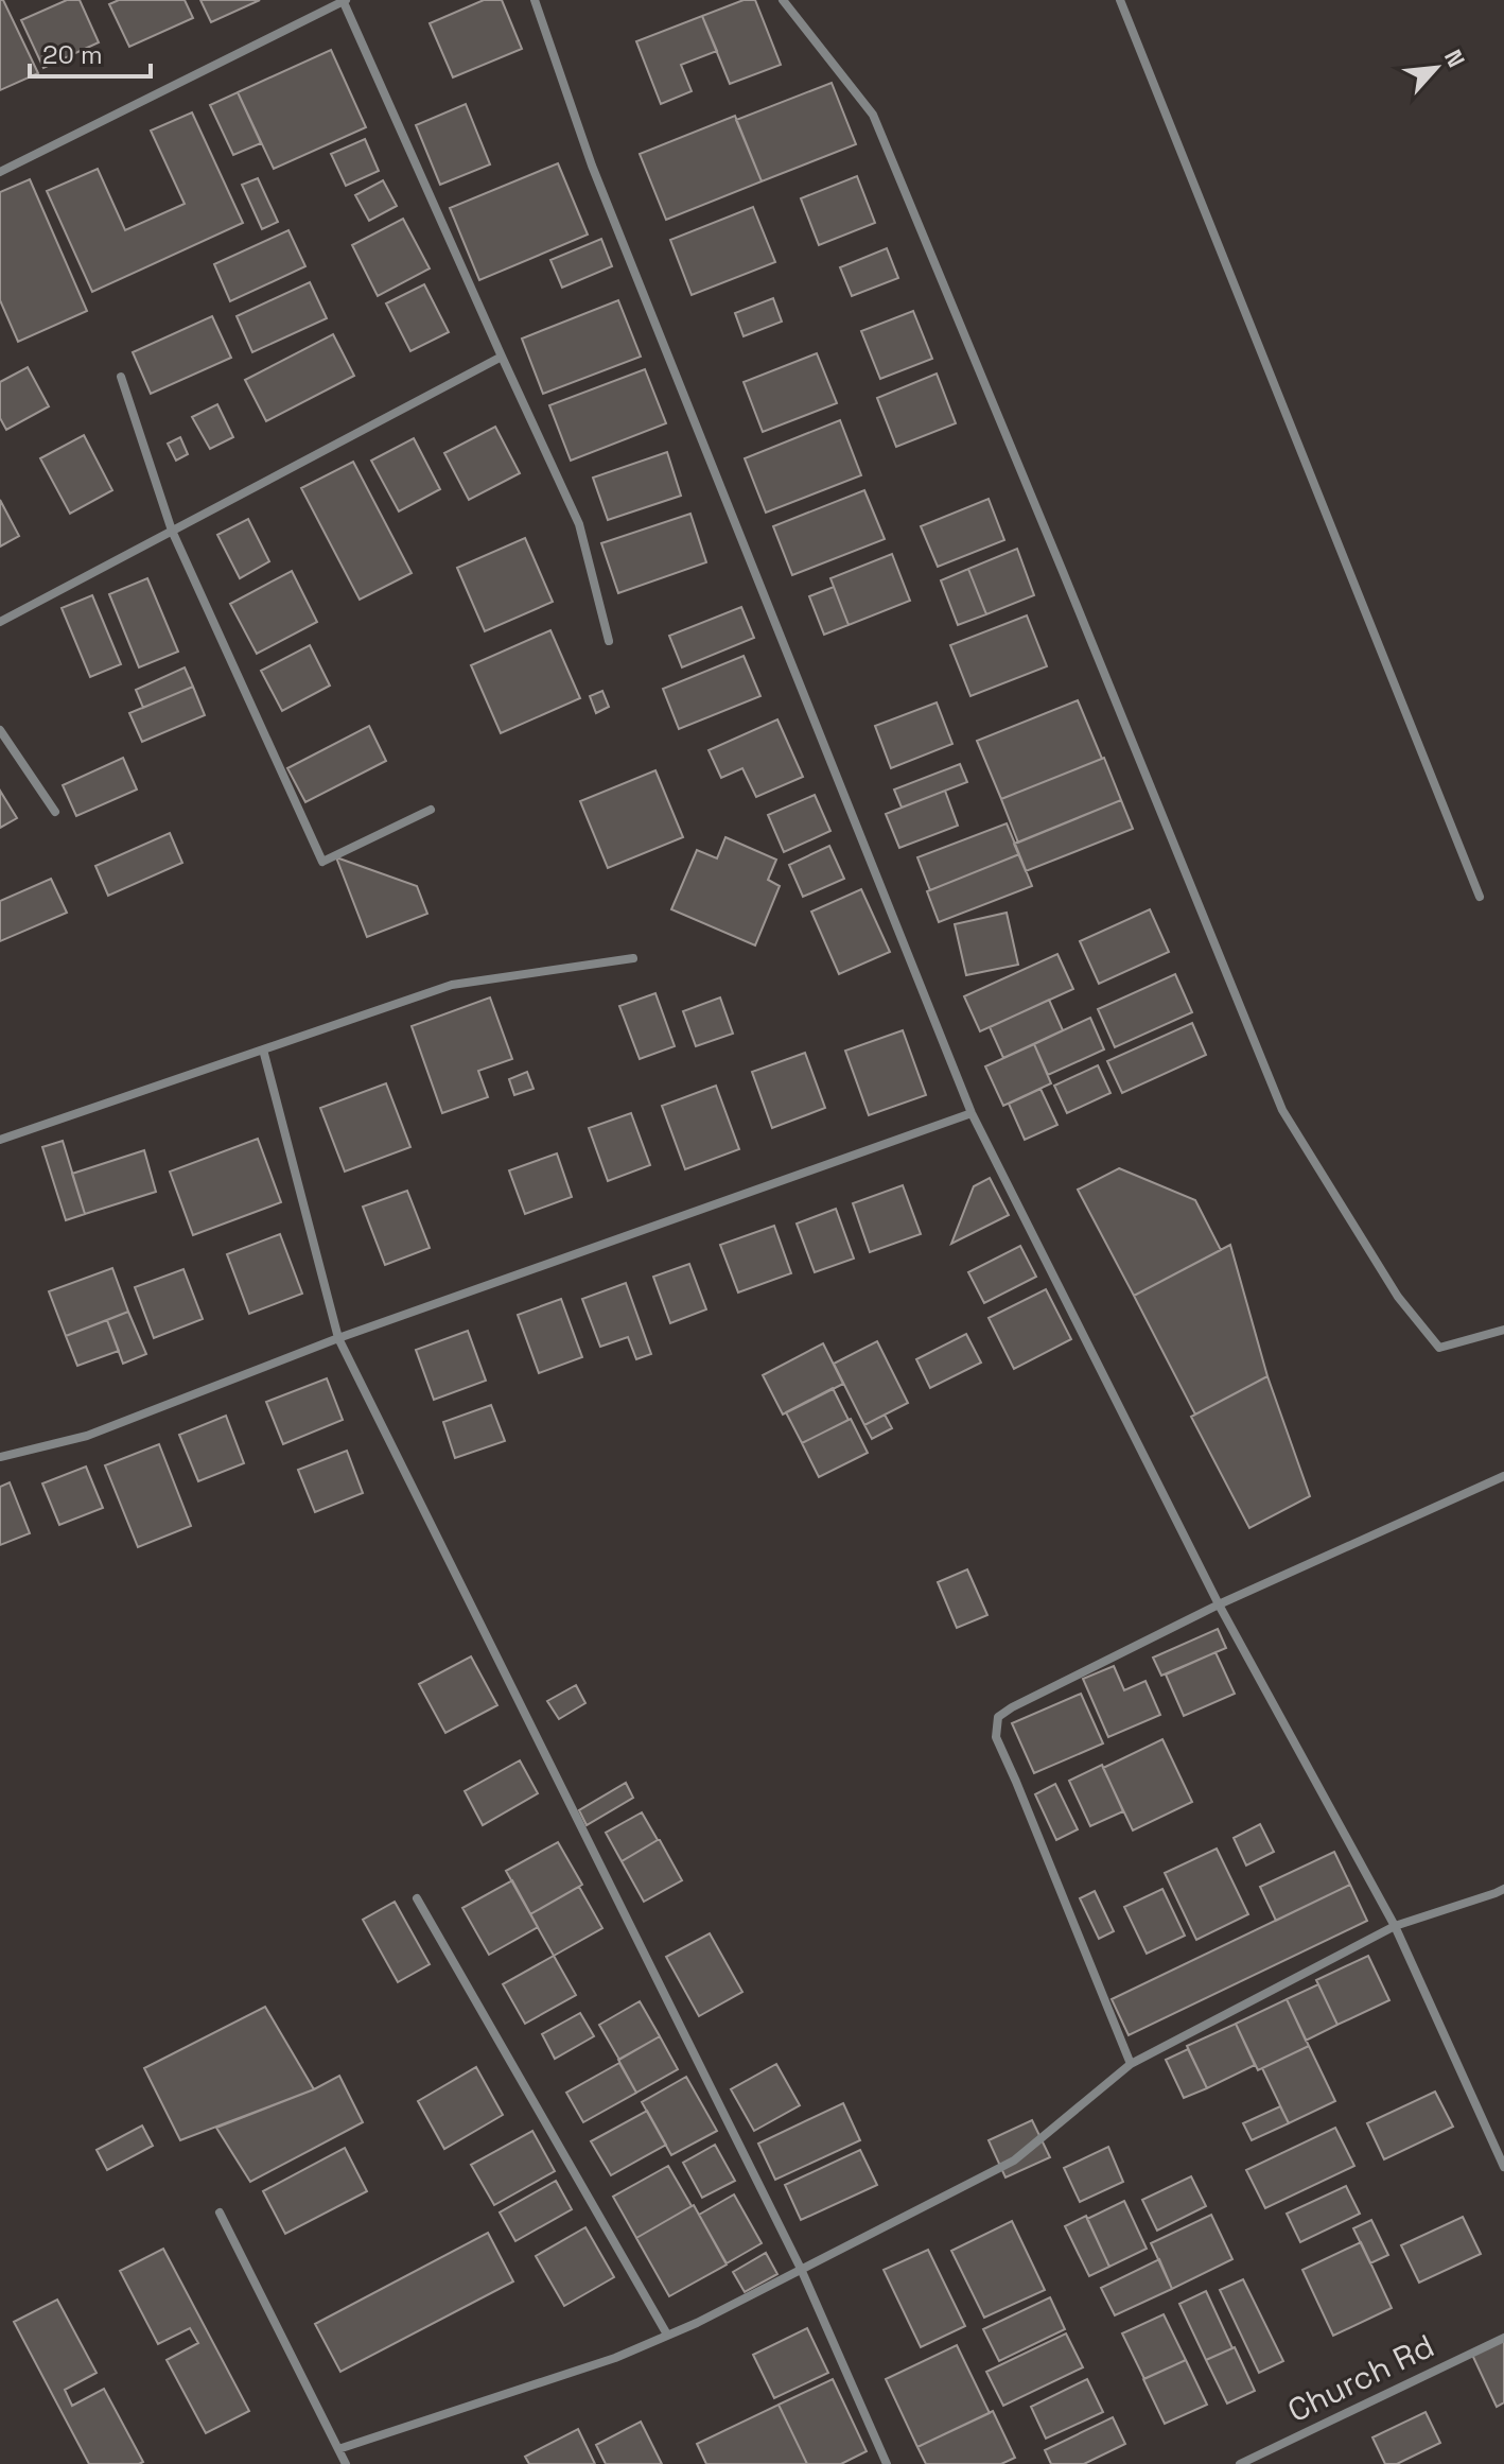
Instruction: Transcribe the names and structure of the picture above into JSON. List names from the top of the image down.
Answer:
{
  "streets": {
    "street": ["Church Rd"]
  },
  "scale_bar": "20 m",
  "north": "top right"
}
